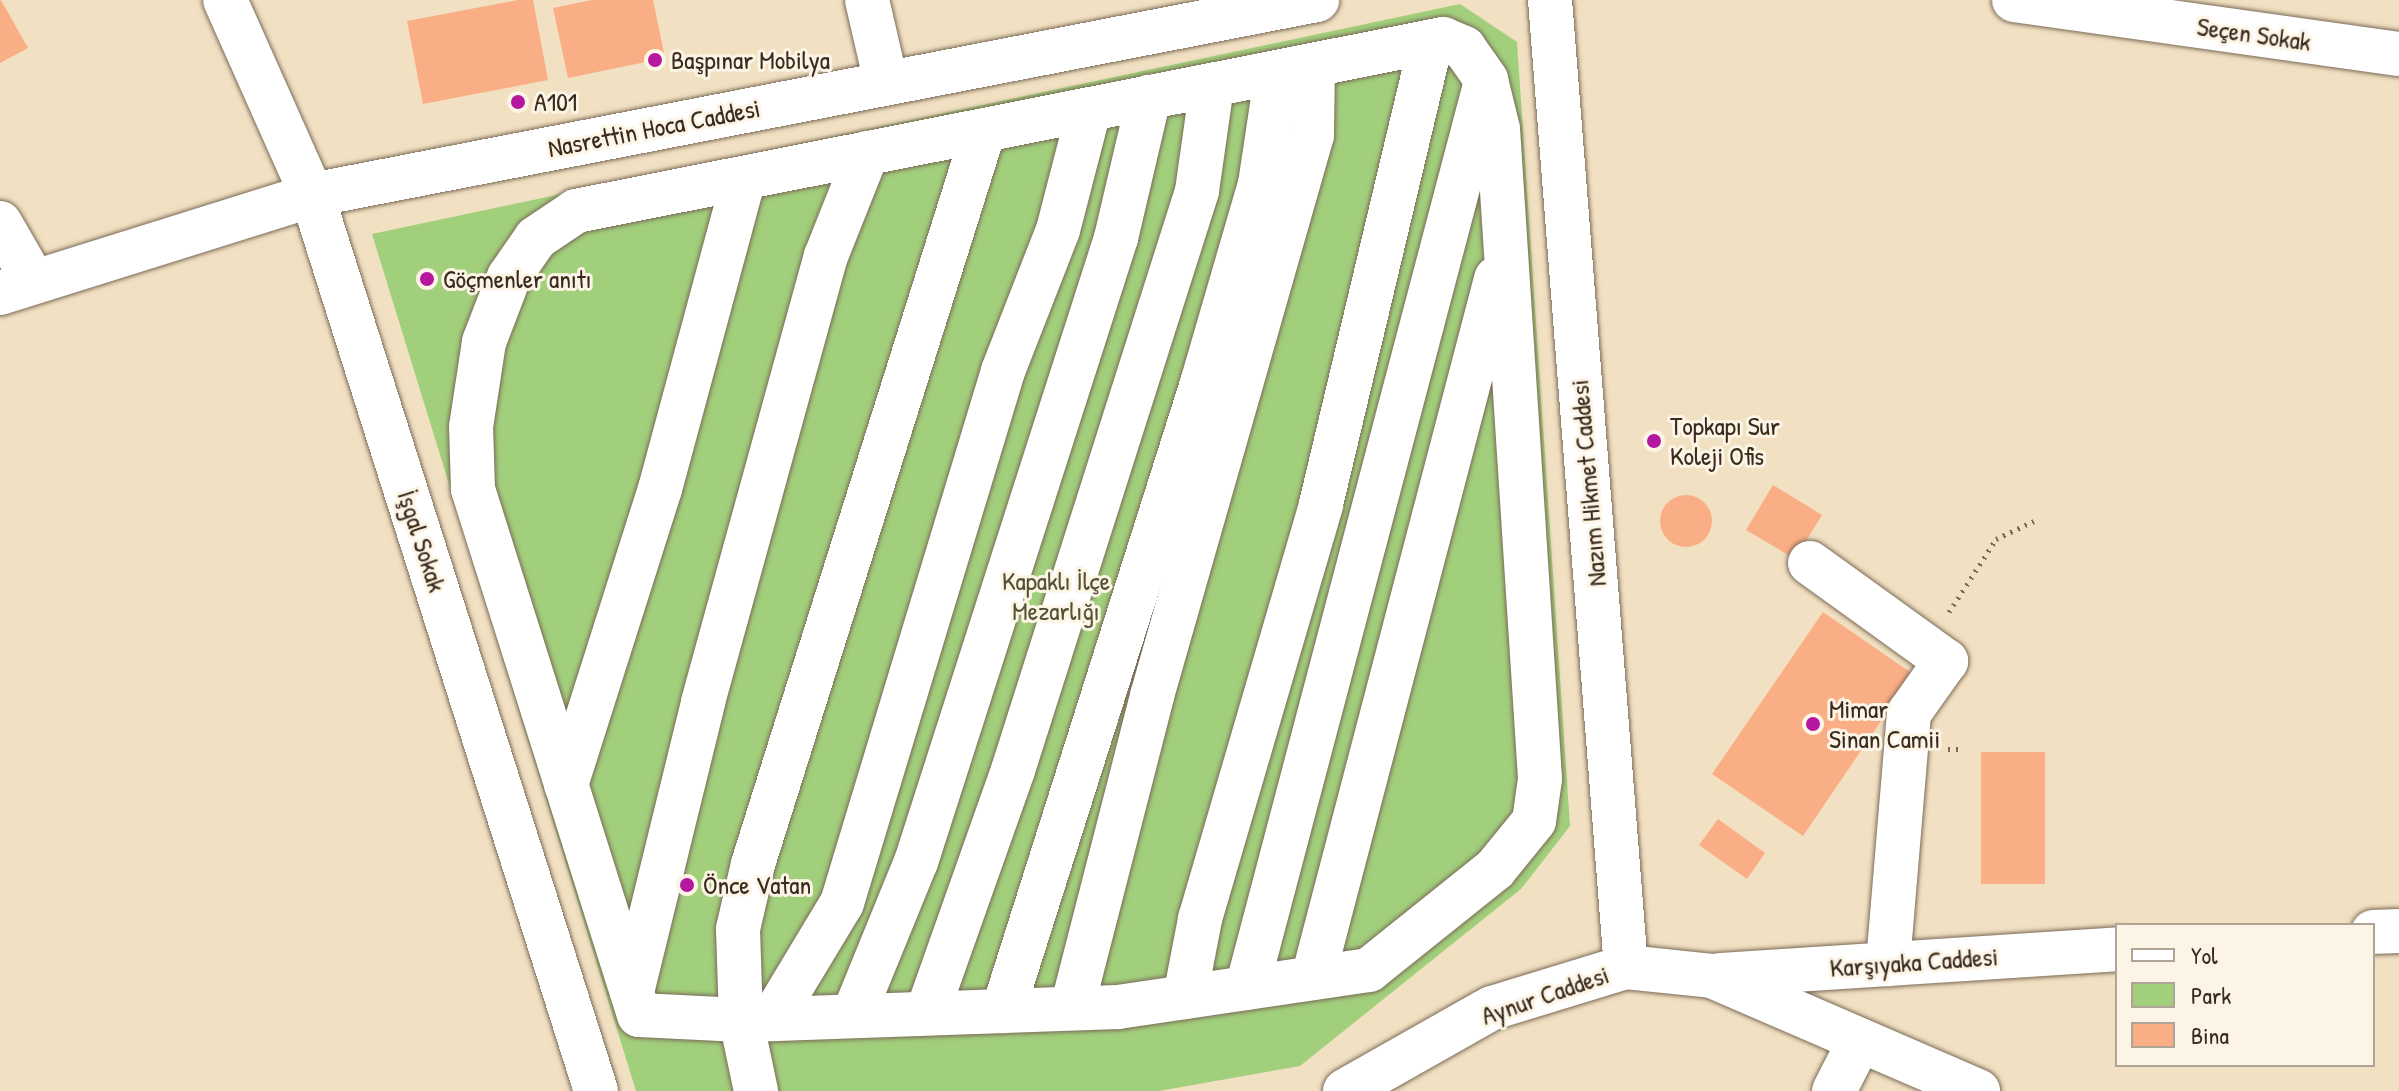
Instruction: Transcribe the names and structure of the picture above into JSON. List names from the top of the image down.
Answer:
{
  "streets": {
    "street": [
      "Seçen Sokak",
      "Nasrettin Hoca Caddesi",
      "Nazım Hikmet Caddesi",
      "İşgal Sokak",
      "Karşıyaka Caddesi",
      "Aynur Caddesi"
    ]
  },
  "crossings": [
    ["Nasrettin Hoca Caddesi", "İşgal Sokak"],
    ["Nazım Hikmet Caddesi", "Aynur Caddesi"],
    ["Karşıyaka Caddesi", "Aynur Caddesi"]
  ],
  "parks": ["Kapaklı İlçe Mezarlığı"],
  "places": [
    "Başpınar Mobilya",
    "A101",
    "Göçmenler anıtı",
    "Topkapı Sur Koleji Ofis",
    "Mimar Sinan Camii",
    "Önce Vatan"
  ],
  "legend": ["Yol", "Park", "Bina"]
}
